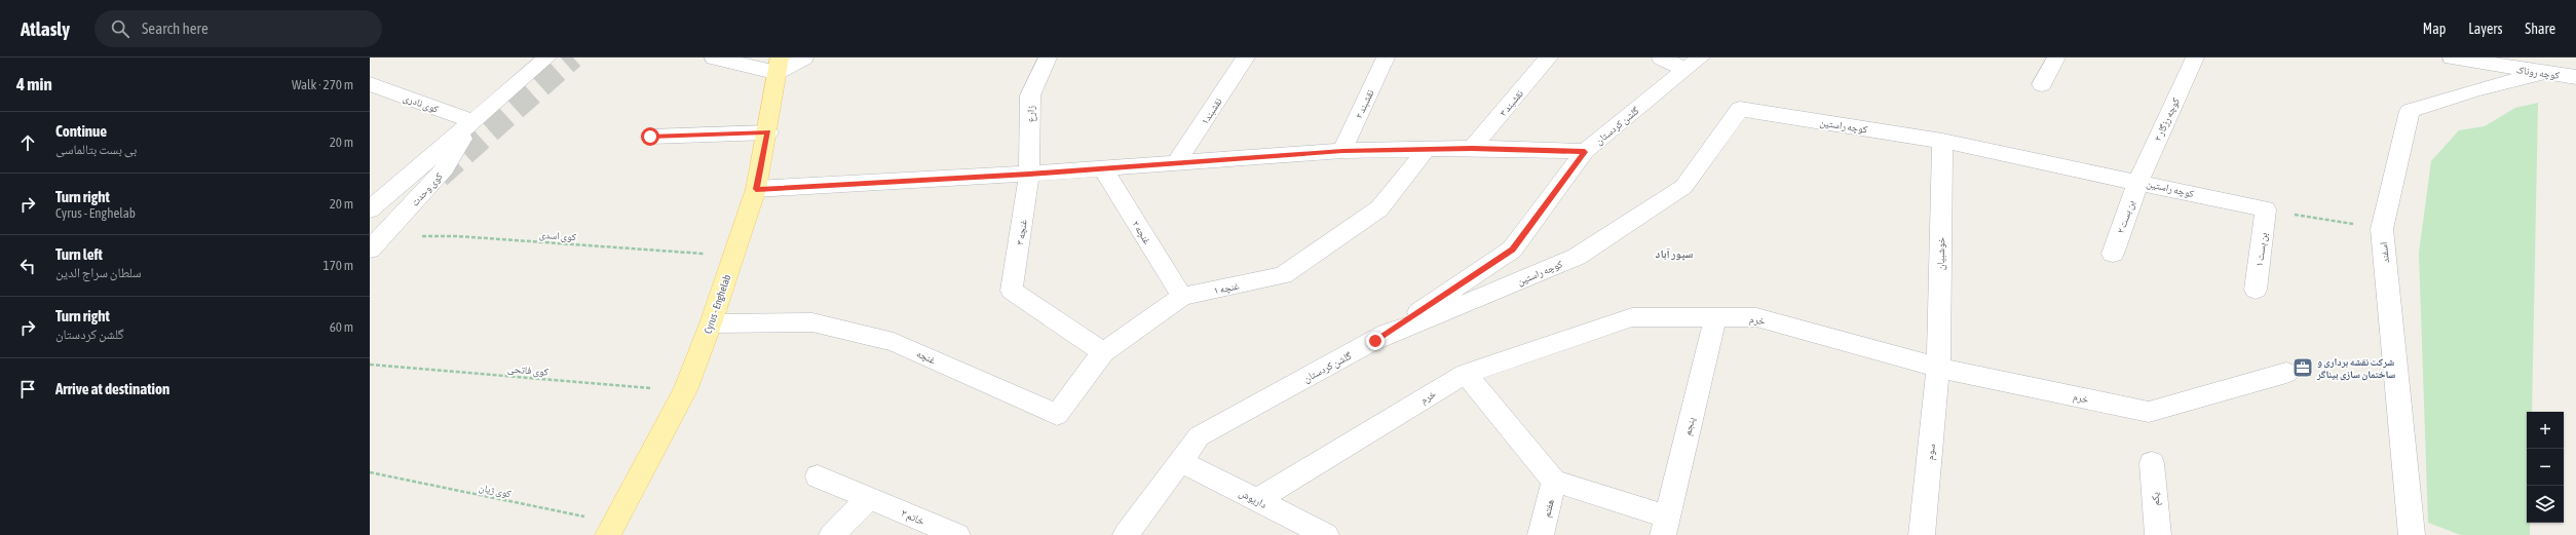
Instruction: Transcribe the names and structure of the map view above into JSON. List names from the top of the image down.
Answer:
{
  "streets": {
    "main road": ["Cyrus - Enghelab"],
    "street": [
      "کوچه روناک",
      "کوی نادری",
      "نقشبند ۳",
      "نقشبند ۲",
      "نقشبند۱",
      "زارع",
      "کوچه رزگار ۲",
      "گلشن کردستان",
      "کوچه راستین",
      "کوی وحدت",
      "بن بست ۲",
      "غنچه ۳",
      "غنچه ۲",
      "بن بست ۱",
      "اسفند",
      "خوشبیان",
      "غنچه ۱",
      "خرم",
      "غنچه",
      "پنجم",
      "سوم",
      "داریوش",
      "یکم",
      "هفتم",
      "خاتم ۳"
    ],
    "path": ["کوی اسدی", "کوی فاتحی", "کوی ژیان"]
  },
  "crossings": [
    ["کوچه روناک", "اسفند"],
    ["کوی نادری", "کوی وحدت"],
    ["زارع", "غنچه ۳"],
    ["کوچه رزگار ۲", "کوچه راستین"],
    ["کوچه رزگار ۲", "بن بست ۲"],
    ["گلشن کردستان", "کوچه راستین"],
    ["گلشن کردستان", "داریوش"],
    ["کوچه راستین", "بن بست ۲"],
    ["کوچه راستین", "بن بست ۱"],
    ["کوچه راستین", "خوشبیان"],
    ["کوی وحدت", "کوی اسدی"],
    ["غنچه ۳", "غنچه ۱"],
    ["غنچه ۳", "غنچه"],
    ["غنچه ۲", "غنچه ۱"],
    ["کوی اسدی", "Cyrus - Enghelab"],
    ["خوشبیان", "خرم"],
    ["خوشبیان", "سوم"],
    ["غنچه ۱", "غنچه"],
    ["Cyrus - Enghelab", "غنچه"],
    ["Cyrus - Enghelab", "کوی فاتحی"],
    ["Cyrus - Enghelab", "کوی ژیان"],
    ["خرم", "پنجم"],
    ["خرم", "سوم"],
    ["خرم", "داریوش"]
  ],
  "districts": ["سپور آباد"],
  "places": {
    "office": ["شرکت نقشه برداری و ساختمان سازی بیناگر"]
  },
  "page": {
    "header": "Atlasly",
    "search": "Search here",
    "nav": ["Map", "Layers", "Share"],
    "heading": ["4 min", "Walk · 270 m"],
    "list": [
      ["Continue", "بی بست بتالماسی", "20 m"],
      ["Turn right", "Cyrus - Enghelab", "20 m"],
      ["Turn left", "سلطان سراج الدین", "170 m"],
      ["Turn right", "گلشن کردستان", "60 m"],
      "Arrive at destination"
    ],
    "map_buttons": ["+", "−"]
  }
}
